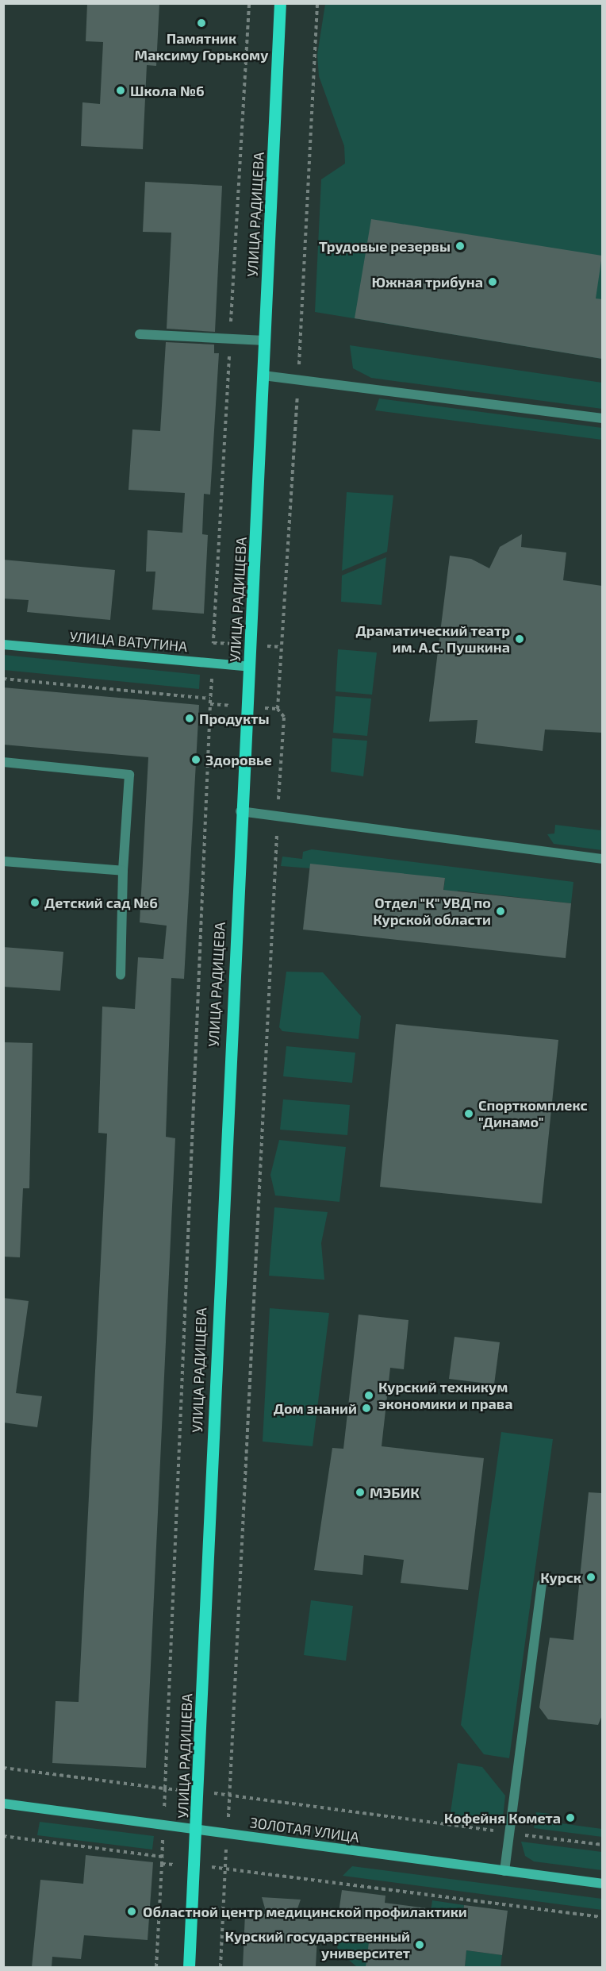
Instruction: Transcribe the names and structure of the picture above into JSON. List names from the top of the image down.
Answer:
{
  "streets": {
    "main road": ["УЛИЦА РАДИЩЕВА"],
    "street": ["УЛИЦА ВАТУТИНА", "ЗОЛОТАЯ УЛИЦА"]
  },
  "crossings": [
    ["УЛИЦА РАДИЩЕВА", "УЛИЦА ВАТУТИНА"],
    ["УЛИЦА РАДИЩЕВА", "ЗОЛОТАЯ УЛИЦА"]
  ],
  "places": [
    "Памятник Максиму Горькому",
    "Школа №6",
    "Трудовые резервы",
    "Южная трибуна",
    "Драматический театр им. А.С. Пушкина",
    "Продукты",
    "Здоровье",
    "Детский сад №6",
    "Отдел \"К\" УВД по Курской области",
    "Спорткомплекс \"Динамо\"",
    "Курский техникум экономики и права",
    "Дом знаний",
    "МЭБИК",
    "Курск",
    "Кофейня Комета",
    "Областной центр медицинской профилактики",
    "Курский государственный университет"
  ]
}
